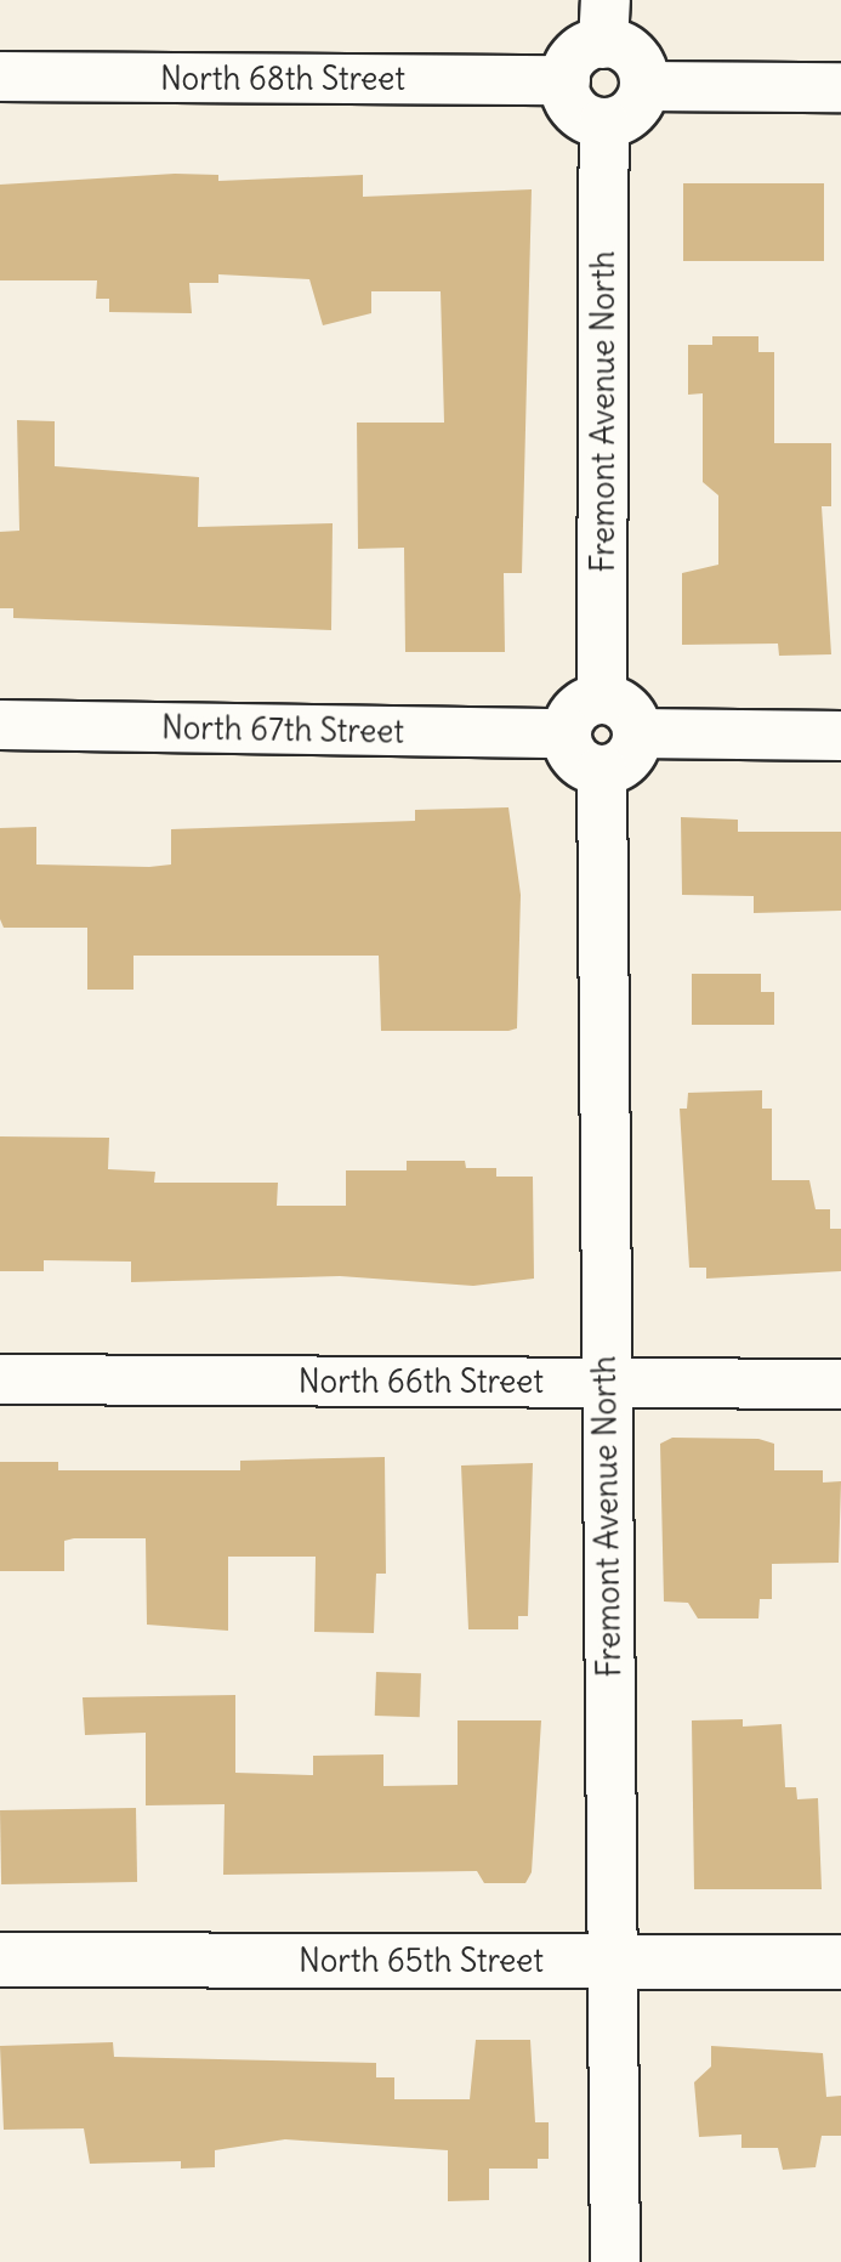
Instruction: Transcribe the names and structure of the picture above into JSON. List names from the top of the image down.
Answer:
{
  "streets": {
    "street": [
      "North 68th Street",
      "Fremont Avenue North",
      "North 67th Street",
      "North 66th Street",
      "North 65th Street"
    ]
  },
  "crossings": [
    ["North 68th Street", "Fremont Avenue North"],
    ["Fremont Avenue North", "North 67th Street"],
    ["Fremont Avenue North", "North 66th Street"],
    ["Fremont Avenue North", "North 65th Street"]
  ]
}
